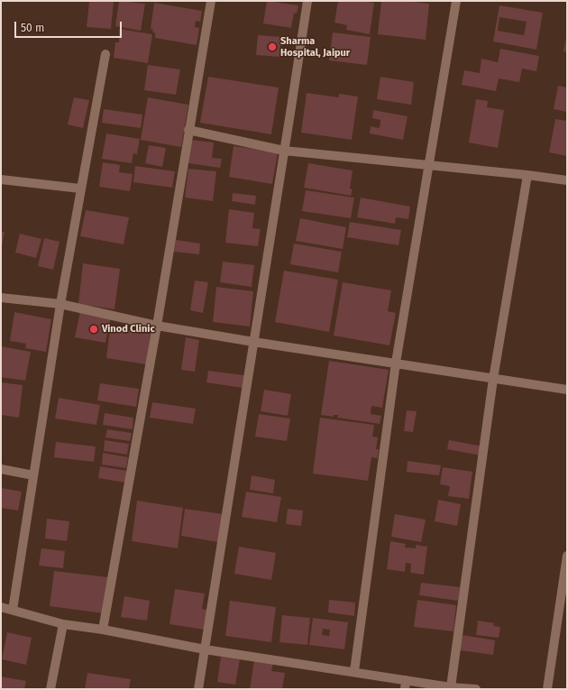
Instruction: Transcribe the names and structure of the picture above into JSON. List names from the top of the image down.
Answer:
{
  "places": ["Sharma Hospital, Jaipur", "Vinod Clinic"],
  "scale_bar": "50 m"
}
